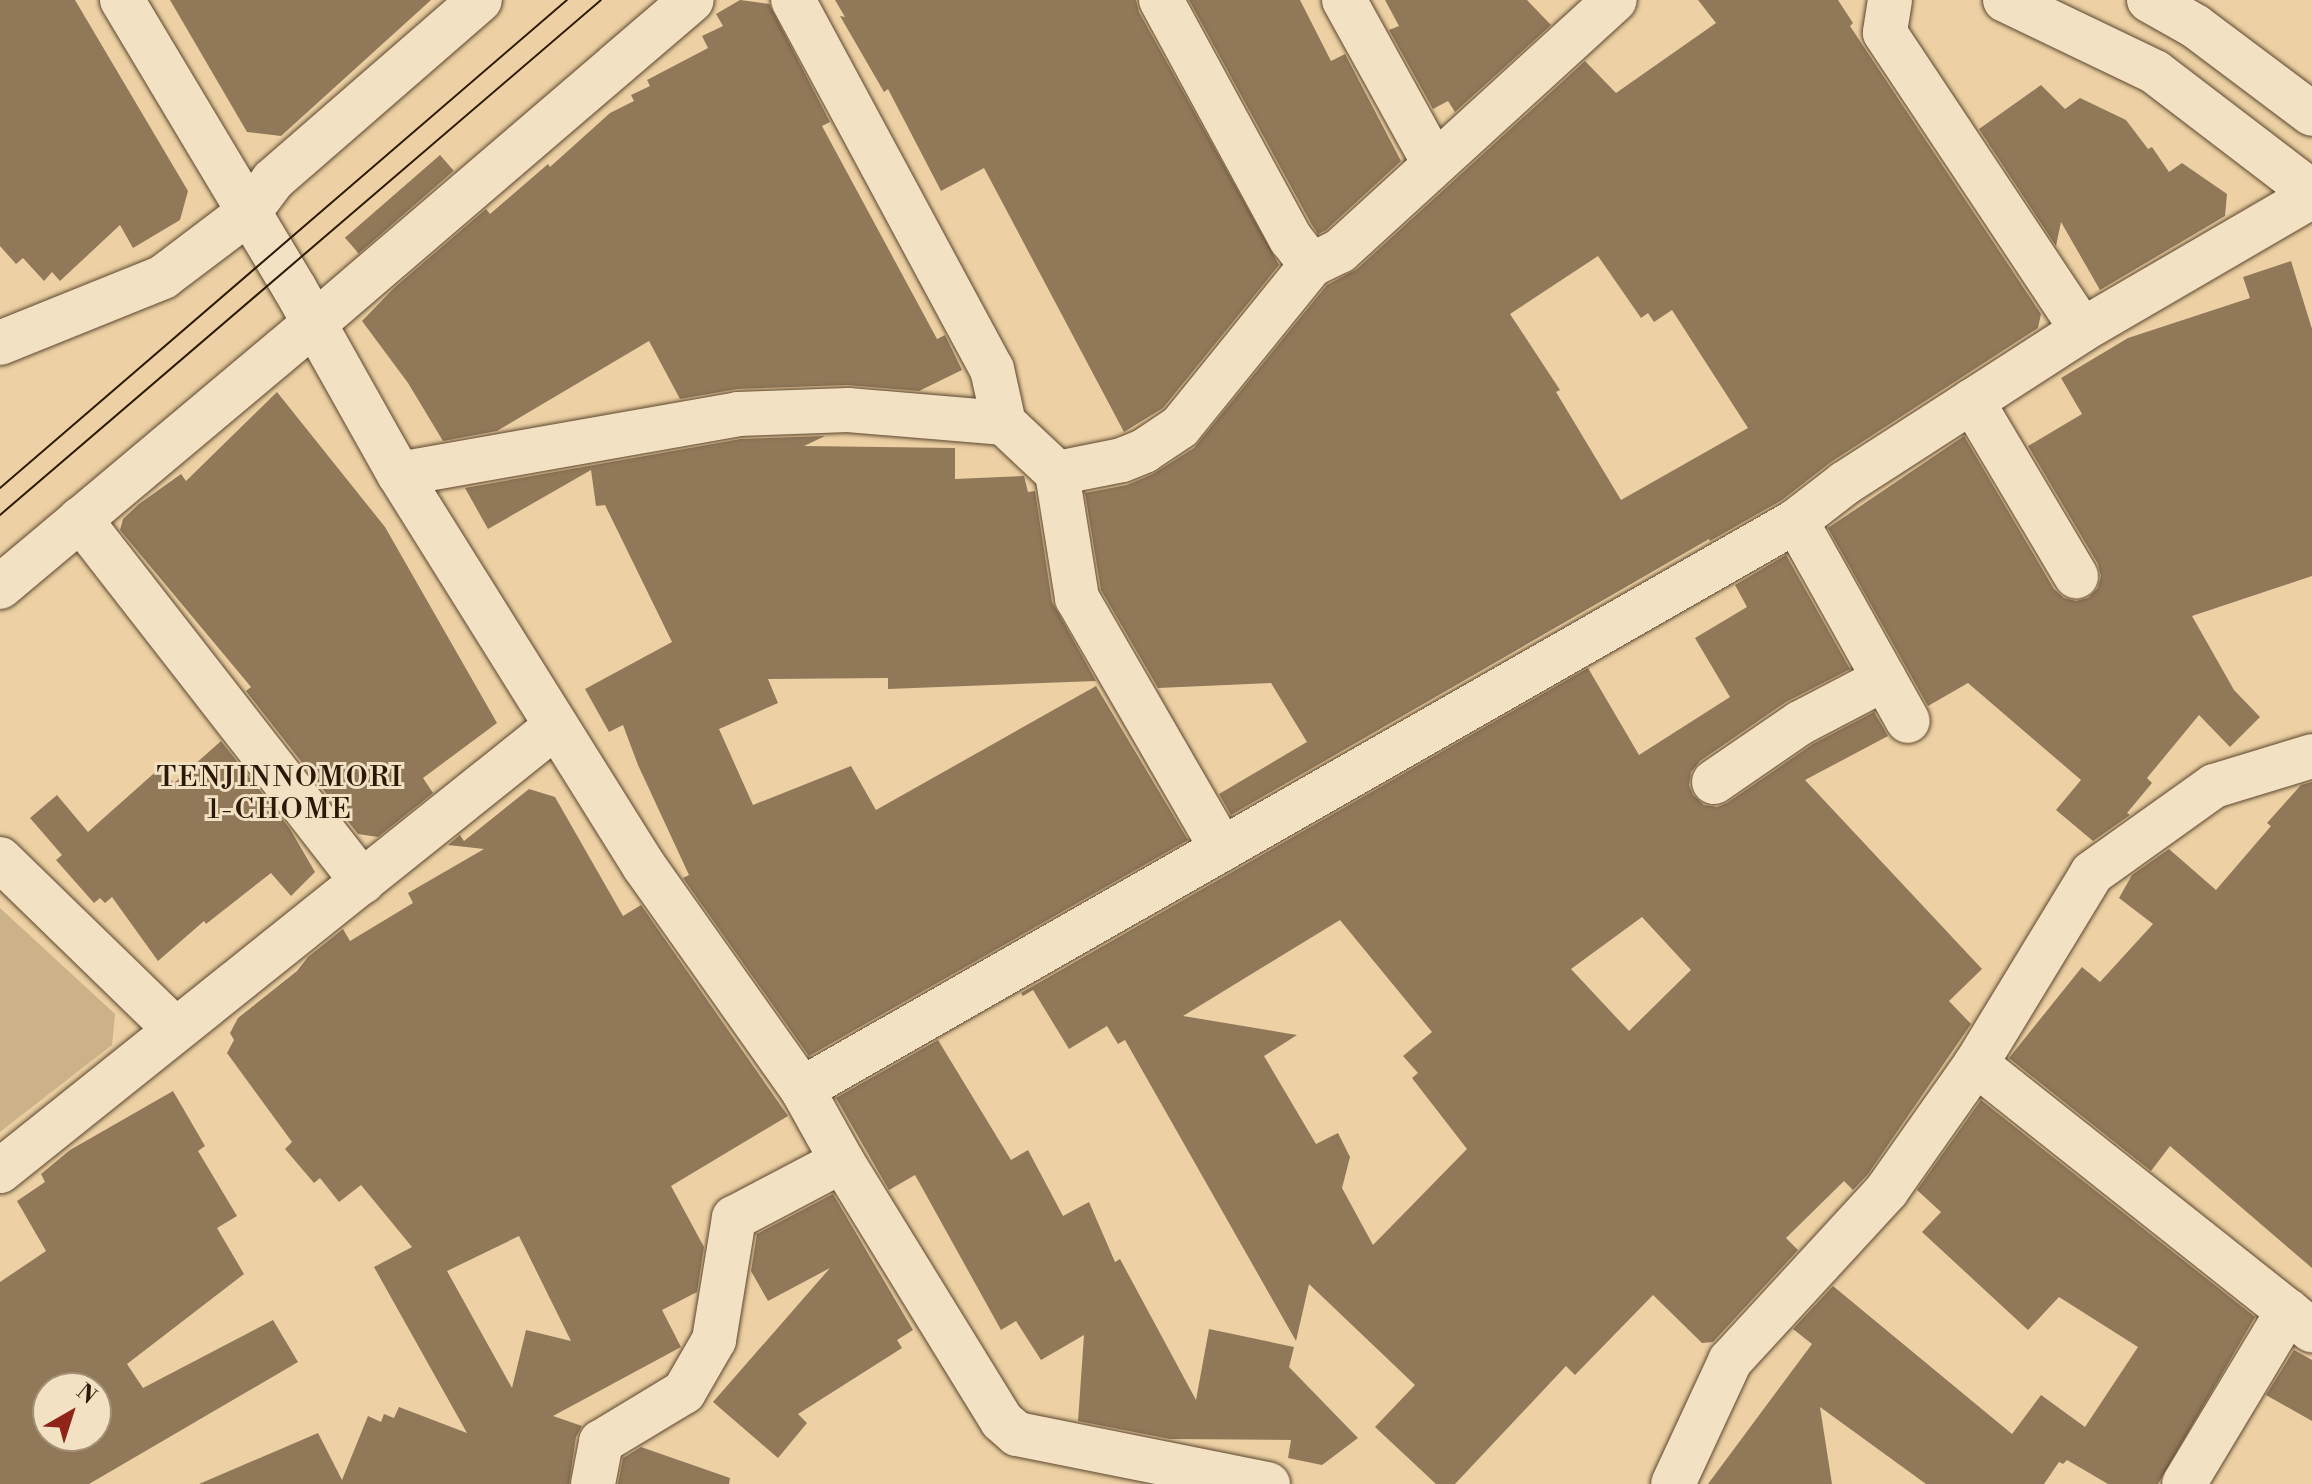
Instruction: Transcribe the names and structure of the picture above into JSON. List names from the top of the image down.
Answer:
{
  "districts": ["TENJINNOMORI 1-CHOME"],
  "north": "top right"
}
